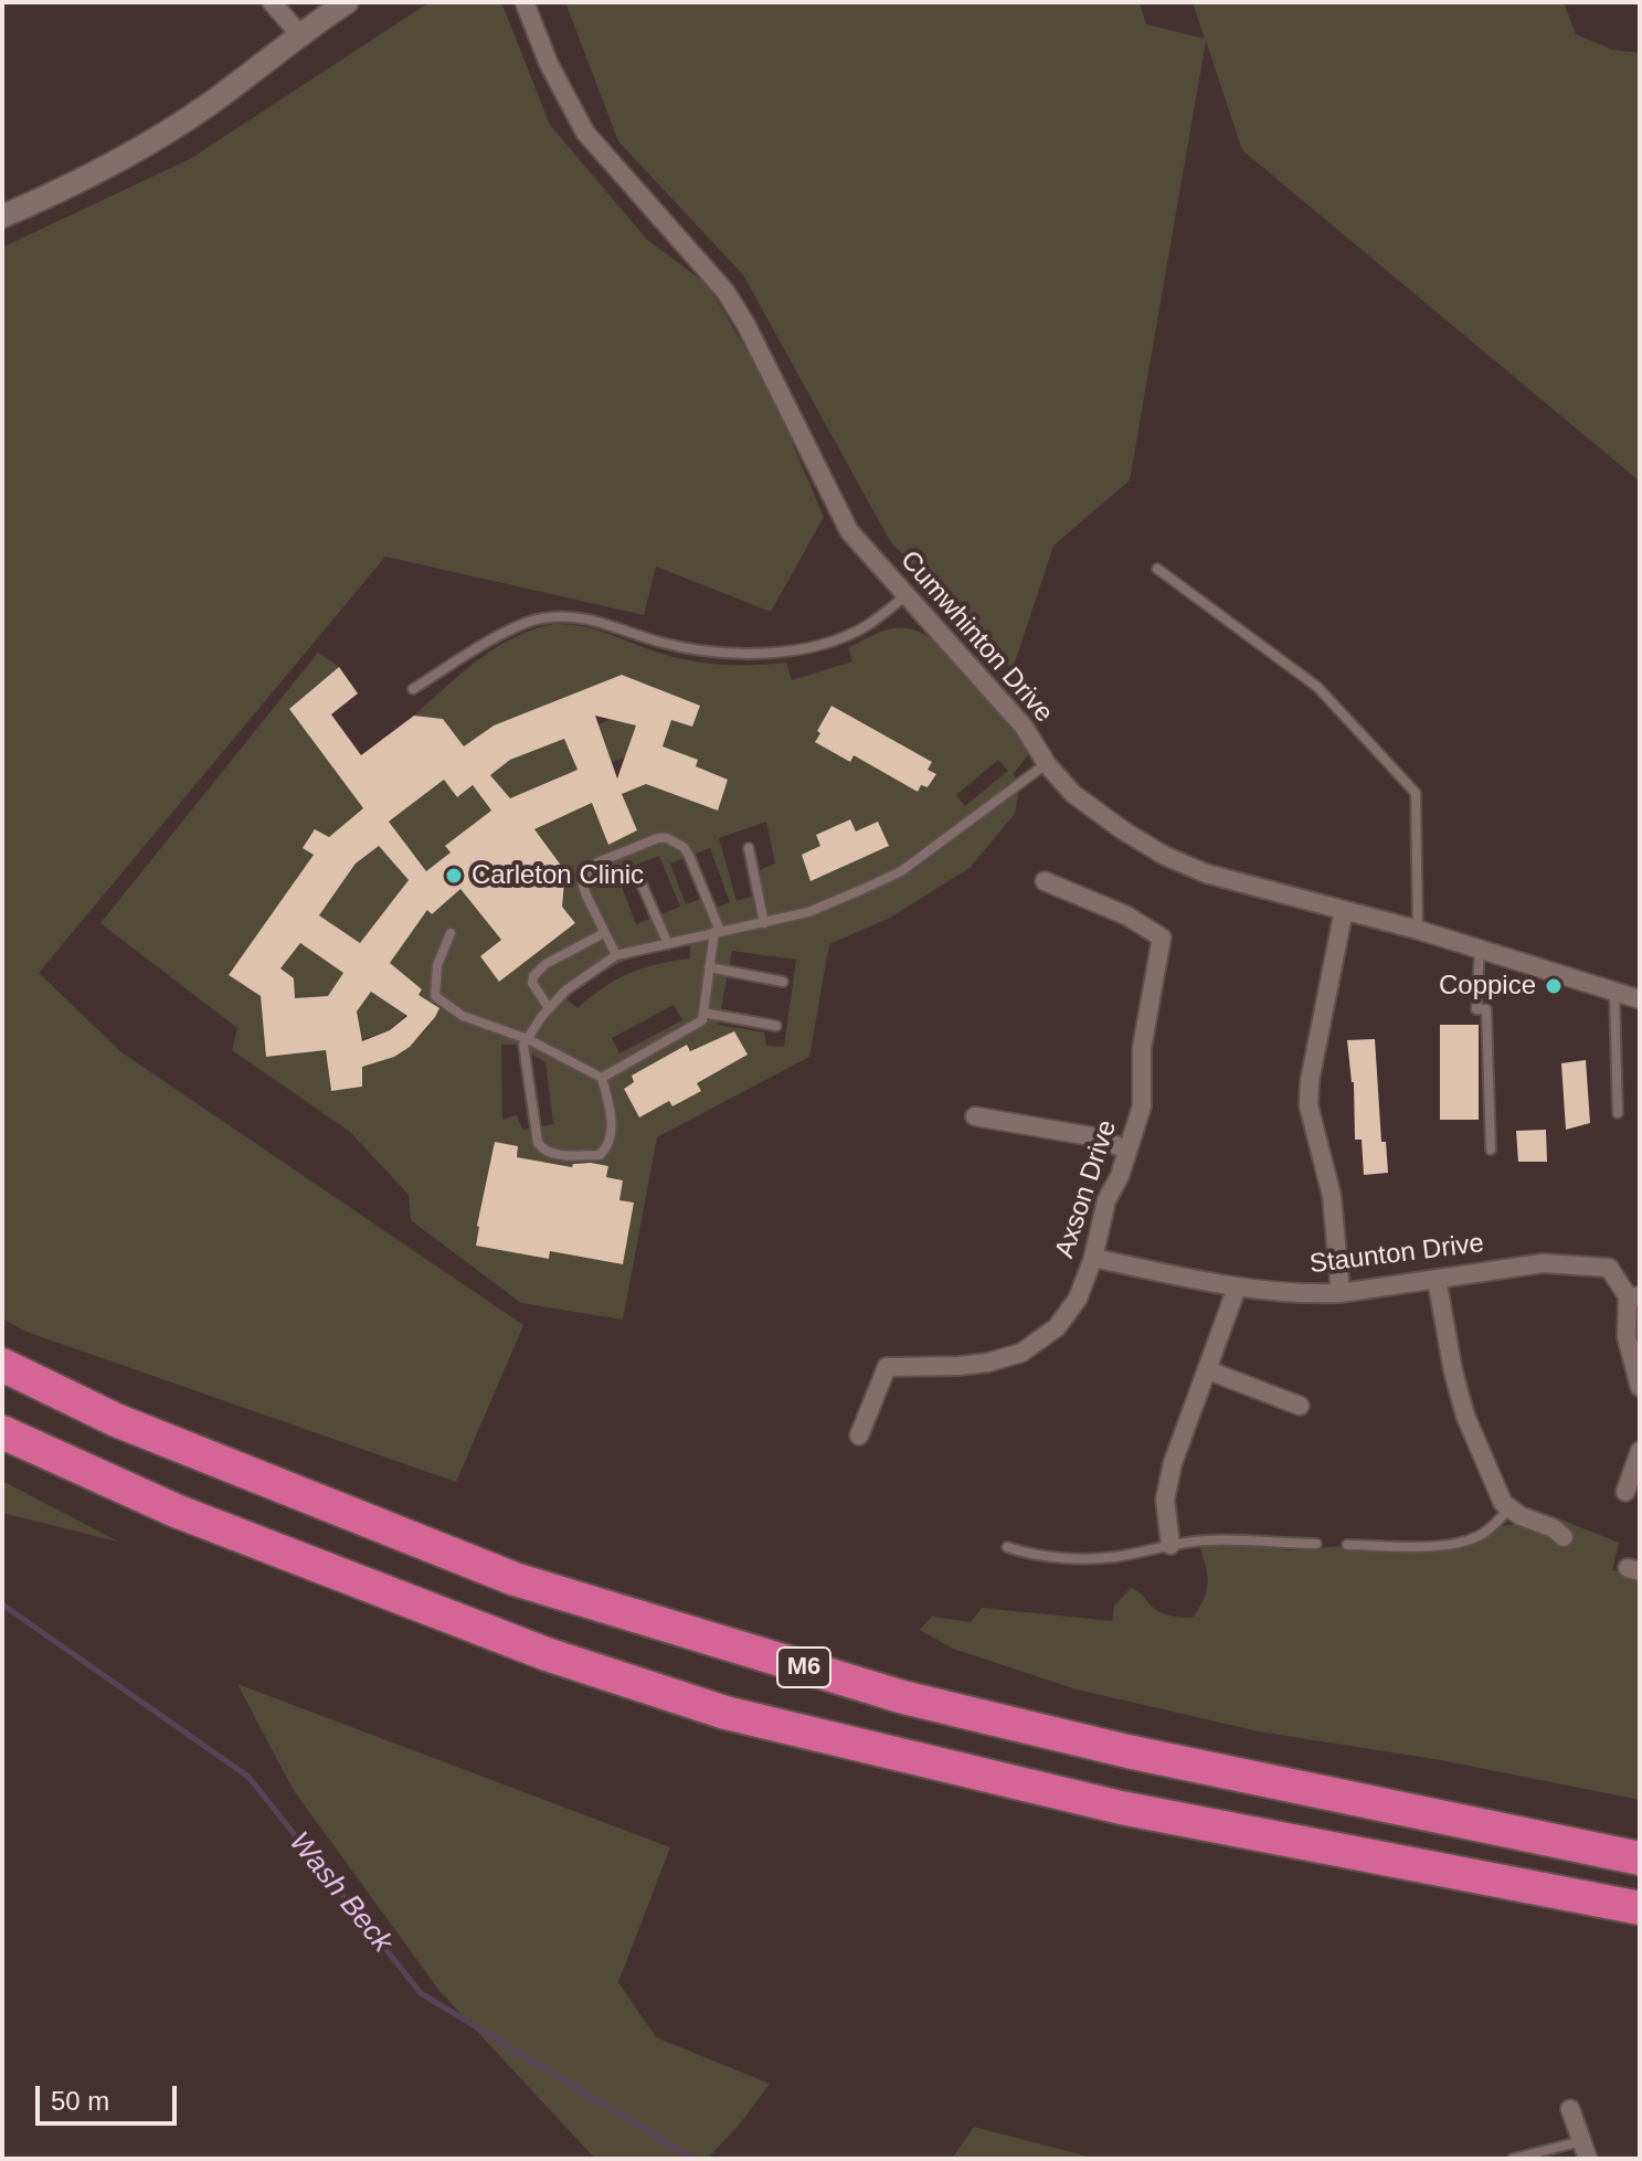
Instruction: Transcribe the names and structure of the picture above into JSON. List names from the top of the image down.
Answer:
{
  "streets": {
    "highway": ["M6"],
    "street": ["Cumwhinton Drive", "Axson Drive", "Staunton Drive"]
  },
  "crossings": [
    ["Axson Drive", "Staunton Drive"]
  ],
  "water": ["Wash Beck"],
  "places": ["Carleton Clinic", "Coppice"],
  "scale_bar": "50 m"
}
